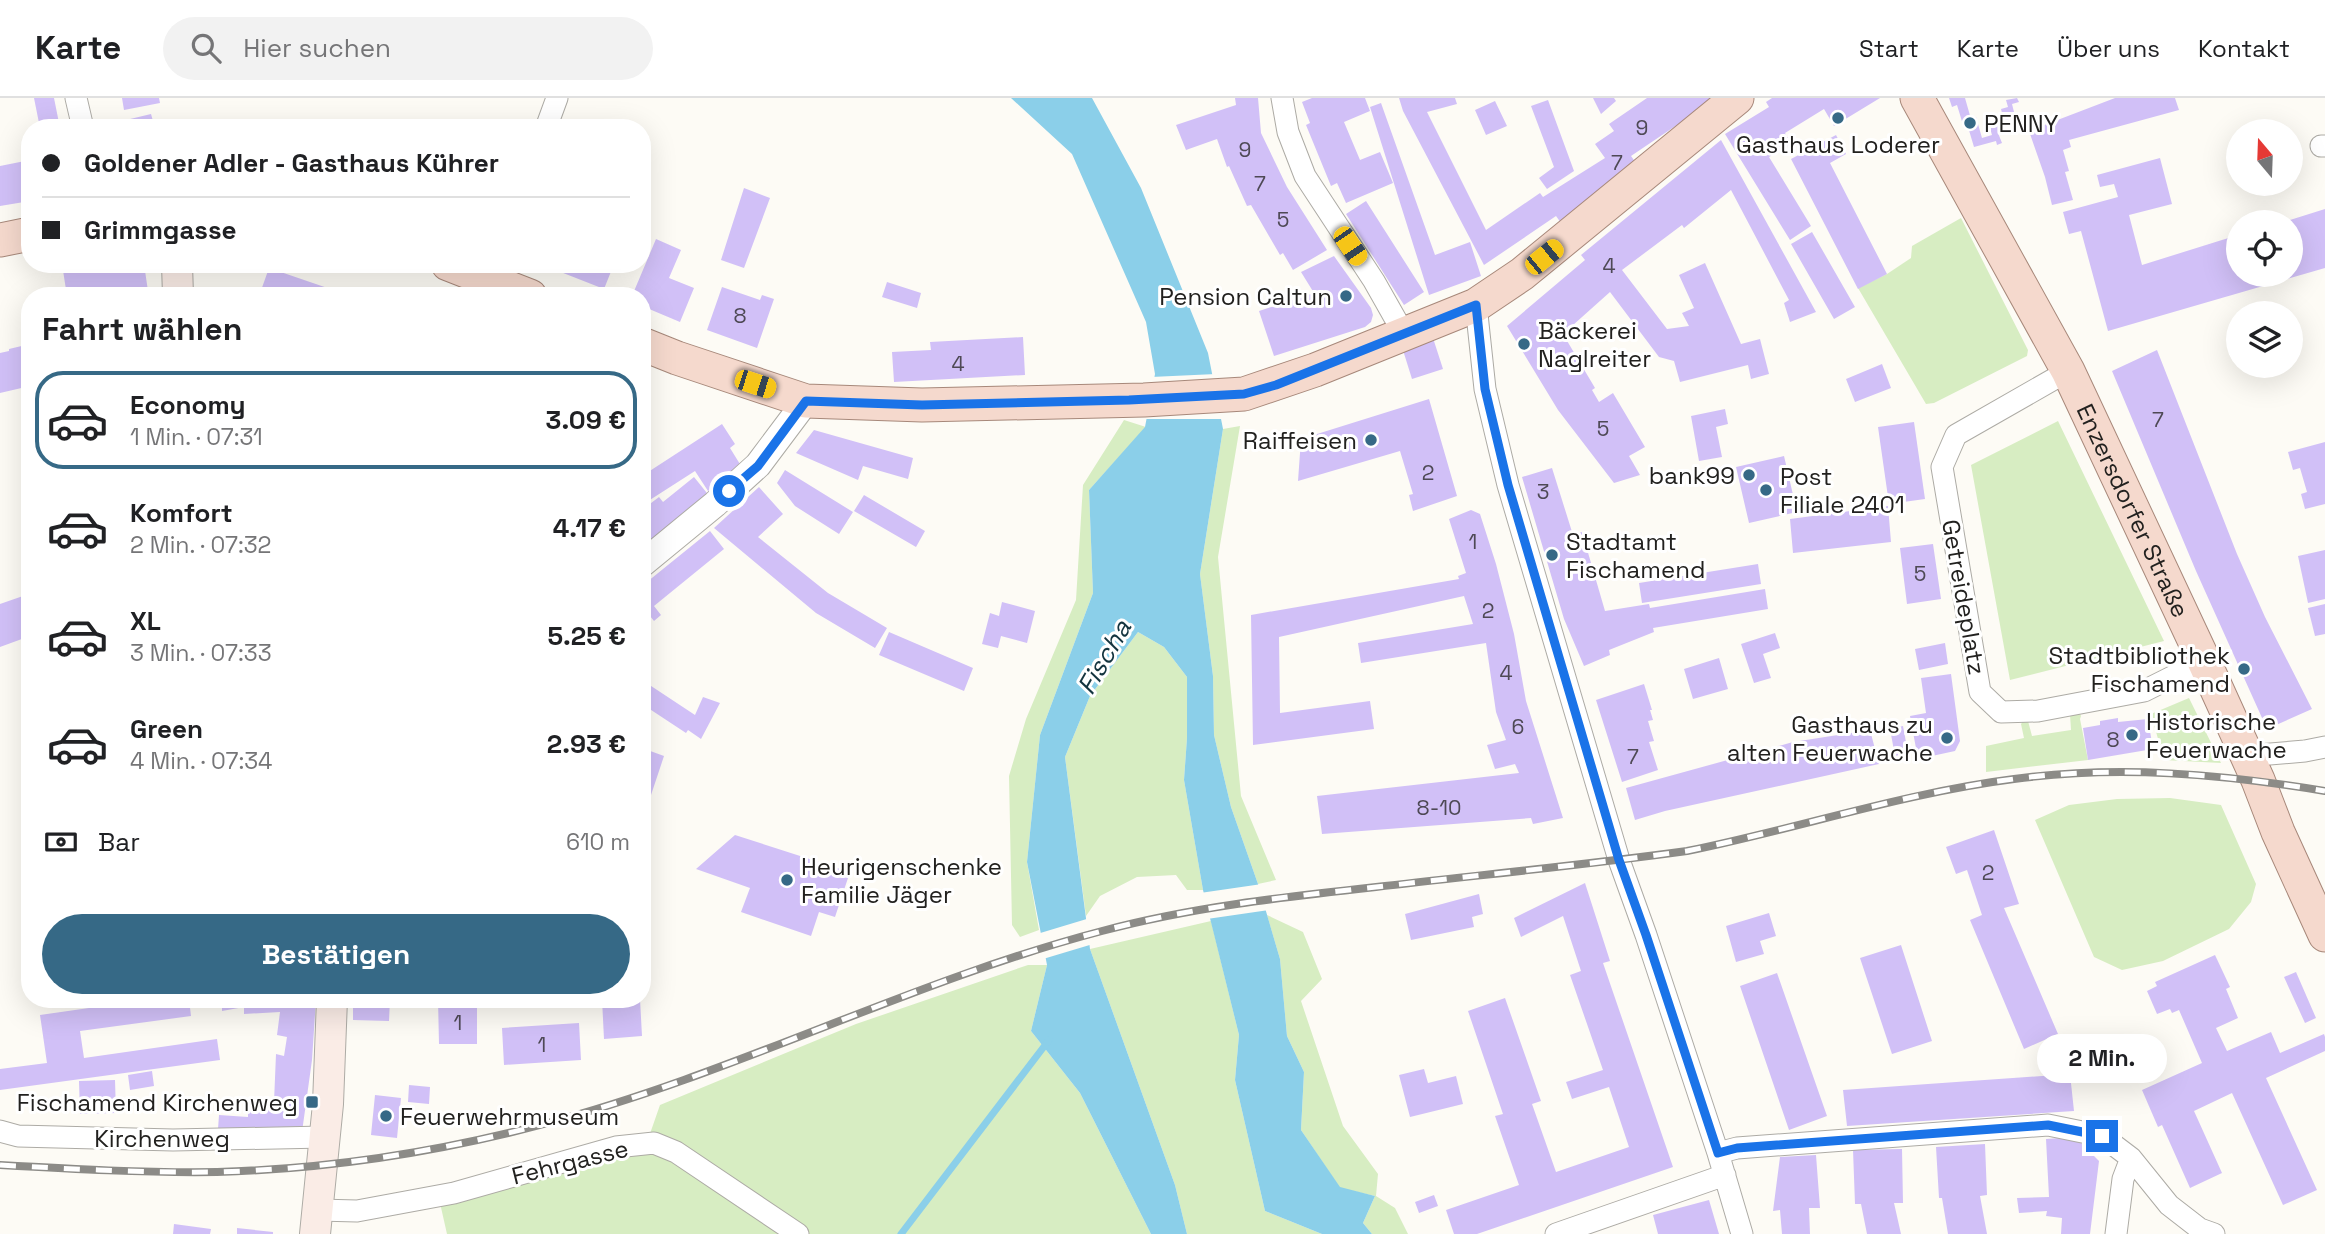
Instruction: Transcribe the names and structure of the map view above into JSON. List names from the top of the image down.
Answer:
{
  "streets": {
    "main road": ["Enzersdorfer Straße"],
    "street": ["Getreideplatz", "Kirchenweg", "Fehrgasse"]
  },
  "crossings": [
    ["Enzersdorfer Straße", "Getreideplatz"]
  ],
  "water": ["Fischa"],
  "places": {
    "other": [
      "Gasthaus Loderer",
      "PENNY",
      "Pension Caltun",
      "Bäckerei Naglreiter",
      "Raiffeisen",
      "bank99",
      "Post Filiale 2401",
      "Stadtamt Fischamend",
      "Stadtbibliothek Fischamend",
      "Historische Feuerwache",
      "Gasthaus zu alten Feuerwache",
      "Heurigenschenke Familie Jäger",
      "Feuerwehrmuseum"
    ],
    "transit": ["Fischamend Kirchenweg"]
  },
  "house_numbers": [
    "9",
    "9",
    "7",
    "7",
    "5",
    "4",
    "8",
    "4",
    "7",
    "5",
    "2",
    "3",
    "1",
    "5",
    "2",
    "4",
    "6",
    "8",
    "7",
    "8-10",
    "2",
    "1",
    "1"
  ],
  "north": "top",
  "page": {
    "header": "Karte",
    "search": "Hier suchen",
    "nav": [
      "Start",
      "Karte",
      "Über uns",
      "Kontakt"
    ],
    "banner": ["Goldener Adler - Gasthaus Kührer", "Grimmgasse"],
    "heading": "Fahrt wählen",
    "list": [
      {
        "name": "Economy",
        "note": "1 Min. · 07:31",
        "value": "3.09 €"
      },
      {
        "name": "Komfort",
        "note": "2 Min. · 07:32",
        "value": "4.17 €"
      },
      {
        "name": "XL",
        "note": "3 Min. · 07:33",
        "value": "5.25 €"
      },
      {
        "name": "Green",
        "note": "4 Min. · 07:34",
        "value": "2.93 €"
      }
    ],
    "pay": ["Bar", "610 m"],
    "buttons": "Bestätigen",
    "bubble": "2 Min."
  }
}
